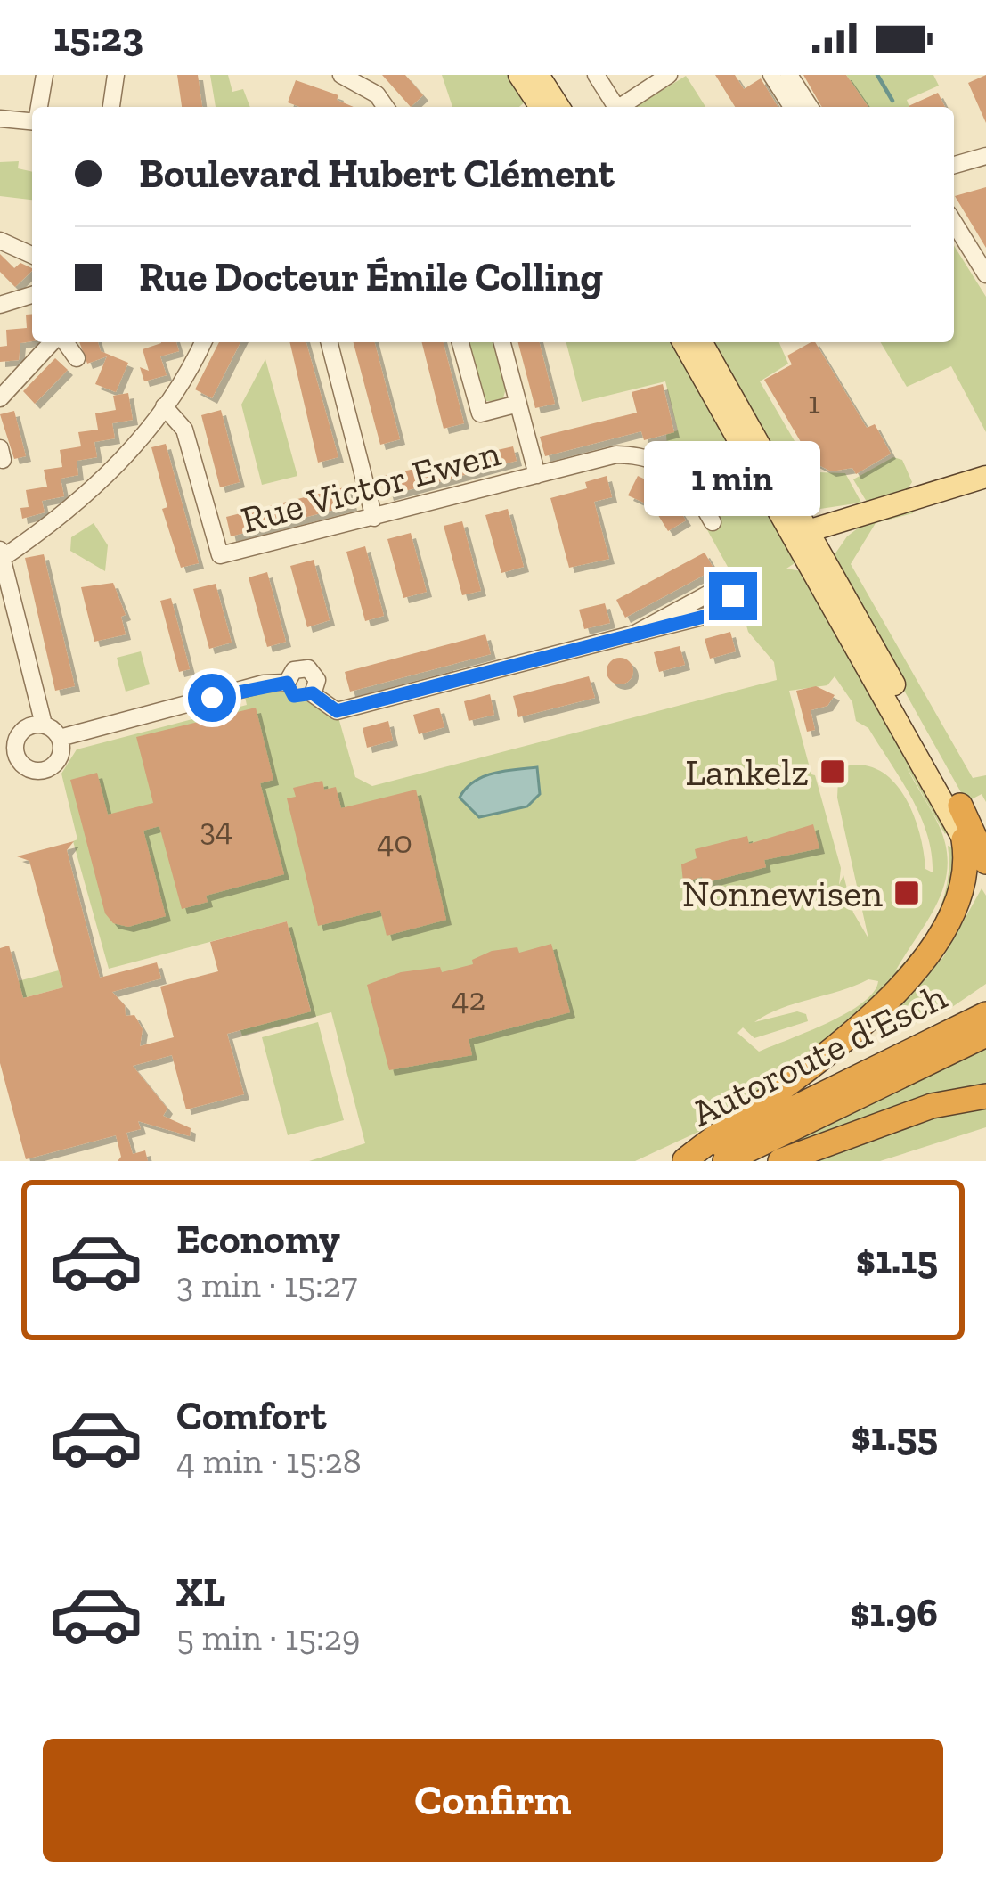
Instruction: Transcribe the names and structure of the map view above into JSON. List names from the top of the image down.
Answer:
{
  "streets": {
    "highway": ["Autoroute d'Esch"],
    "street": ["Rue Victor Ewen"]
  },
  "places": {
    "transit": ["Lankelz", "Nonnewisen"]
  },
  "house_numbers": [
    "1",
    "34",
    "40",
    "42"
  ],
  "page": {
    "status": "15:23",
    "banner": ["Boulevard Hubert Clément", "Rue Docteur Émile Colling"],
    "bubble": "1 min",
    "list": [
      {
        "name": "Economy",
        "note": "3 min · 15:27",
        "value": "$1.15"
      },
      {
        "name": "Comfort",
        "note": "4 min · 15:28",
        "value": "$1.55"
      },
      {
        "name": "XL",
        "note": "5 min · 15:29",
        "value": "$1.96"
      }
    ],
    "buttons": "Confirm"
  }
}
